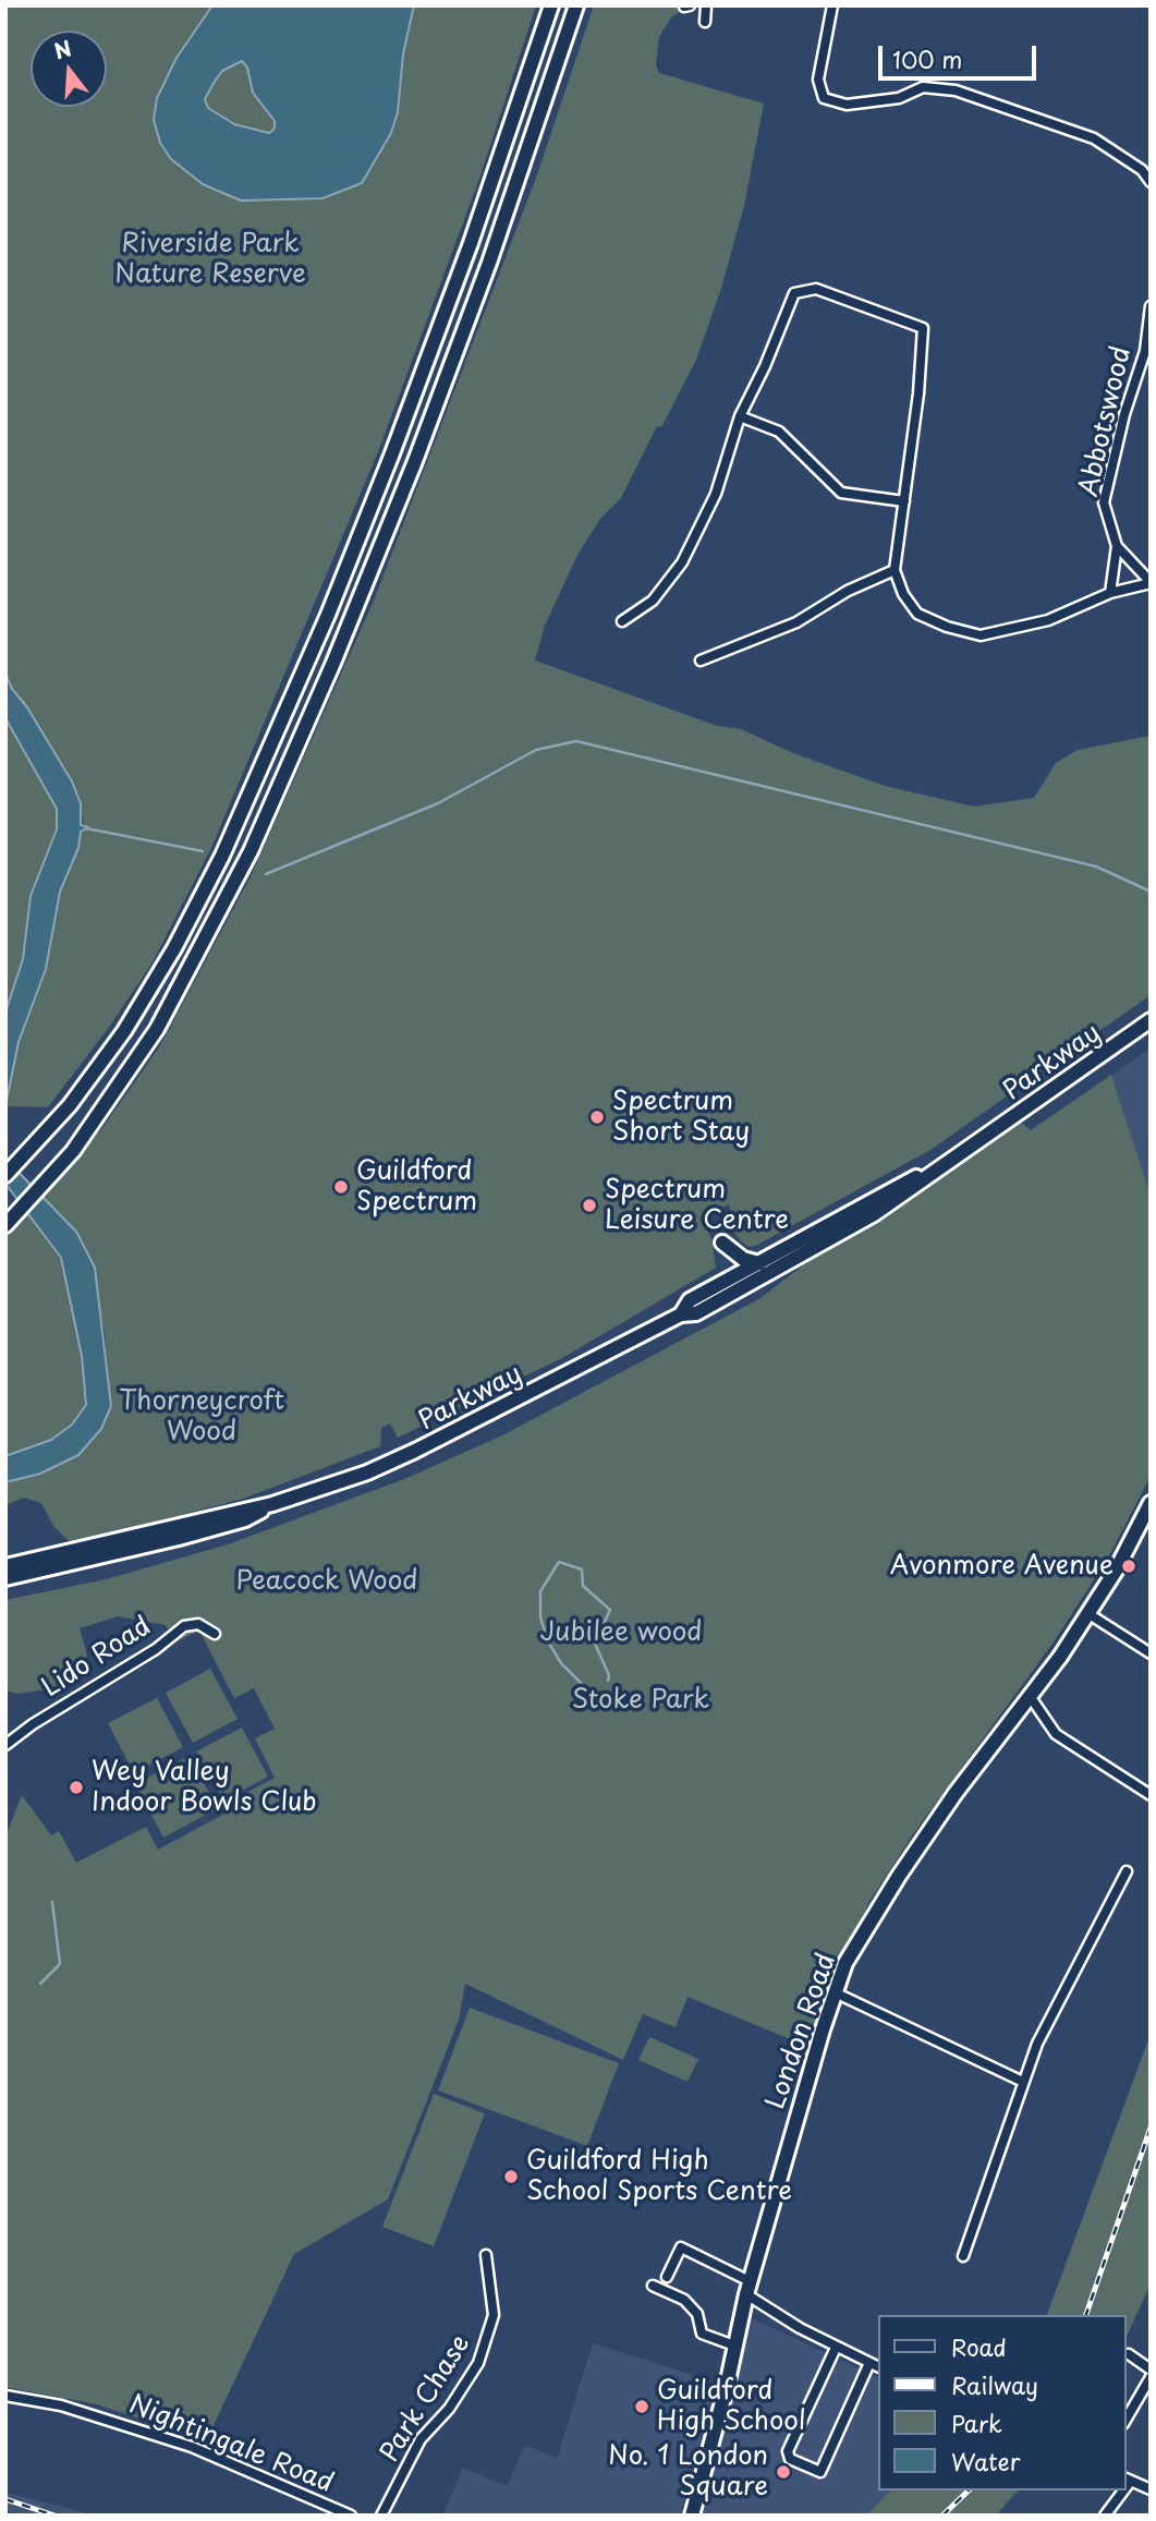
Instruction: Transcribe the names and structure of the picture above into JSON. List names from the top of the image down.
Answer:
{
  "streets": {
    "main road": ["Parkway", "London Road"],
    "street": [
      "Abbotswood",
      "Lido Road",
      "Park Chase",
      "Nightingale Road"
    ]
  },
  "parks": [
    "Riverside Park Nature Reserve",
    "Thorneycroft Wood",
    "Peacock Wood",
    "Jubilee wood",
    "Stoke Park"
  ],
  "places": [
    "Spectrum Short Stay",
    "Guildford Spectrum",
    "Spectrum Leisure Centre",
    "Avonmore Avenue",
    "Wey Valley Indoor Bowls Club",
    "Guildford High School Sports Centre",
    "Guildford High School",
    "No. 1 London Square"
  ],
  "legend": [
    "Road",
    "Railway",
    "Park",
    "Water"
  ],
  "scale_bar": "100 m",
  "north": "top"
}
